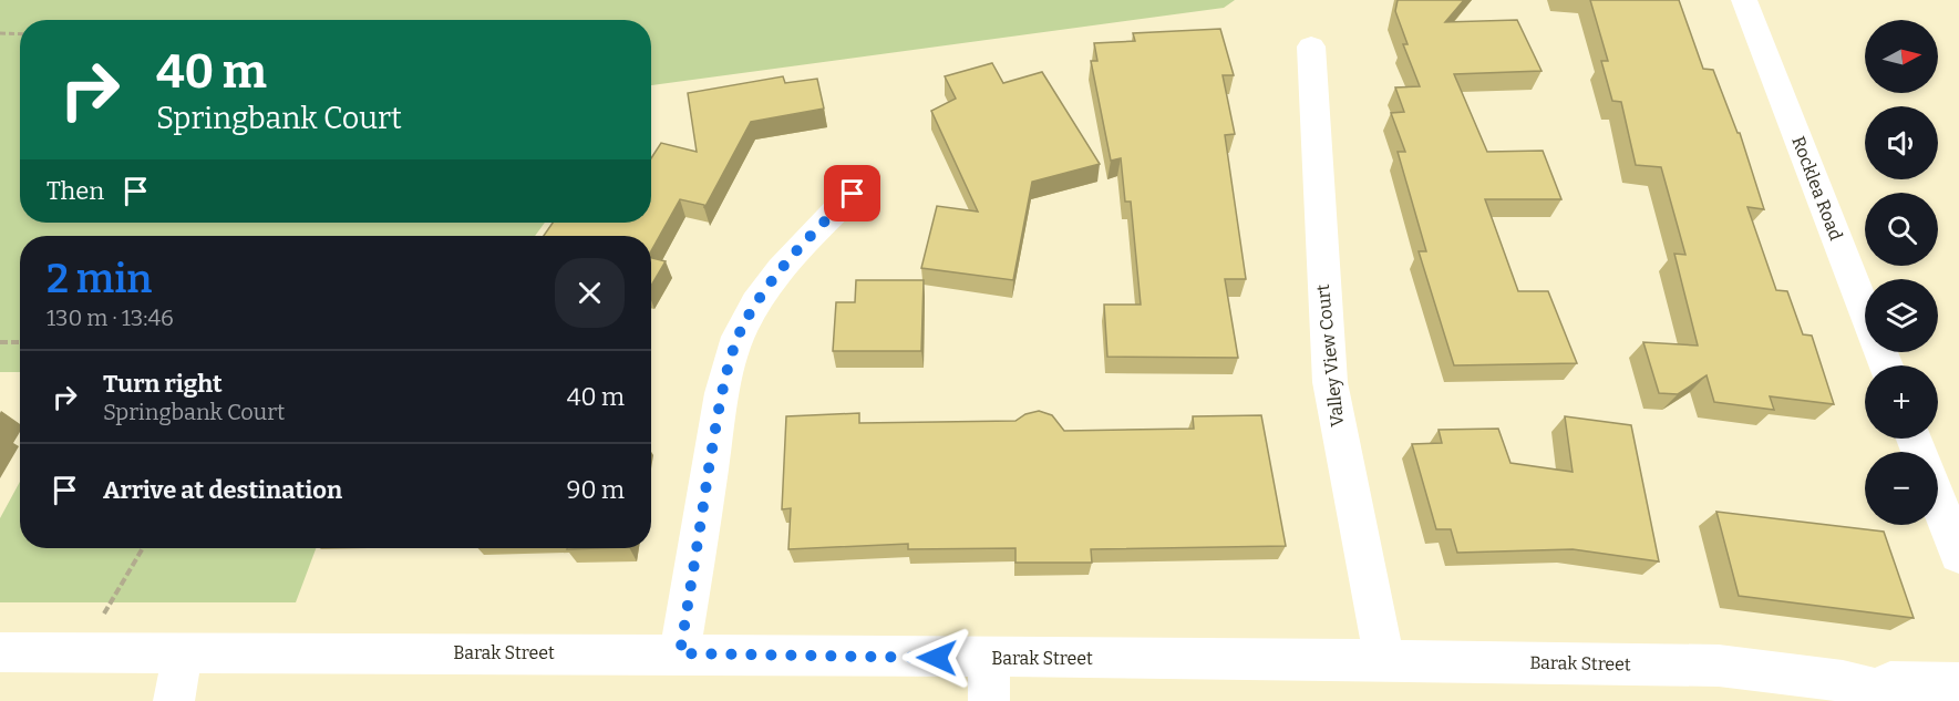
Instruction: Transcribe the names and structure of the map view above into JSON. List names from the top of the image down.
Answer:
{
  "streets": {
    "street": ["Rocklea Road", "Valley View Court", "Barak Street"]
  },
  "crossings": [
    ["Valley View Court", "Barak Street"]
  ],
  "north": "right",
  "page": {
    "map_buttons": ["+", "−"],
    "turn": ["40 m", "Springbank Court"],
    "then": "Then",
    "heading": ["2 min", "130 m · 13:46"],
    "list": [
      {
        "name": "Turn right",
        "note": "Springbank Court",
        "value": "40 m"
      },
      {
        "name": "Arrive at destination",
        "value": "90 m"
      }
    ]
  }
}
